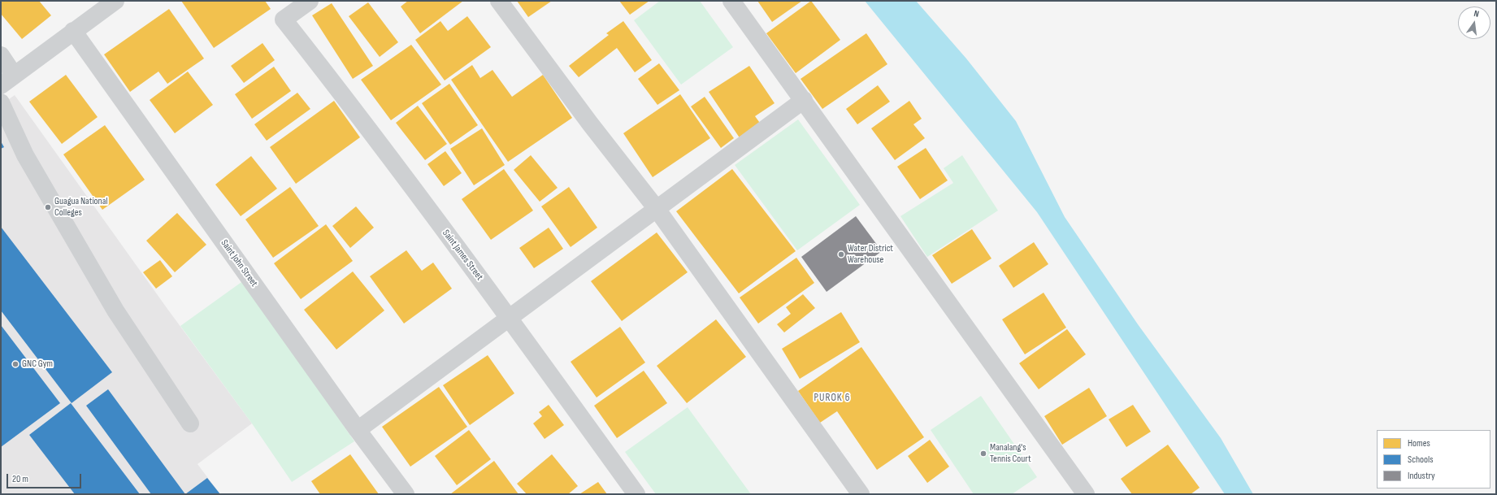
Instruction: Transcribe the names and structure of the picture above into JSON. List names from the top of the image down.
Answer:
{
  "streets": {
    "street": ["Saint James Street", "Saint John Street"]
  },
  "districts": ["PUROK 6"],
  "places": [
    "Guagua National Colleges",
    "Water District Warehouse",
    "GNC Gym",
    "Manalang's Tennis Court"
  ],
  "legend": ["Homes", "Schools", "Industry"],
  "scale_bar": "20 m",
  "north": "top"
}
